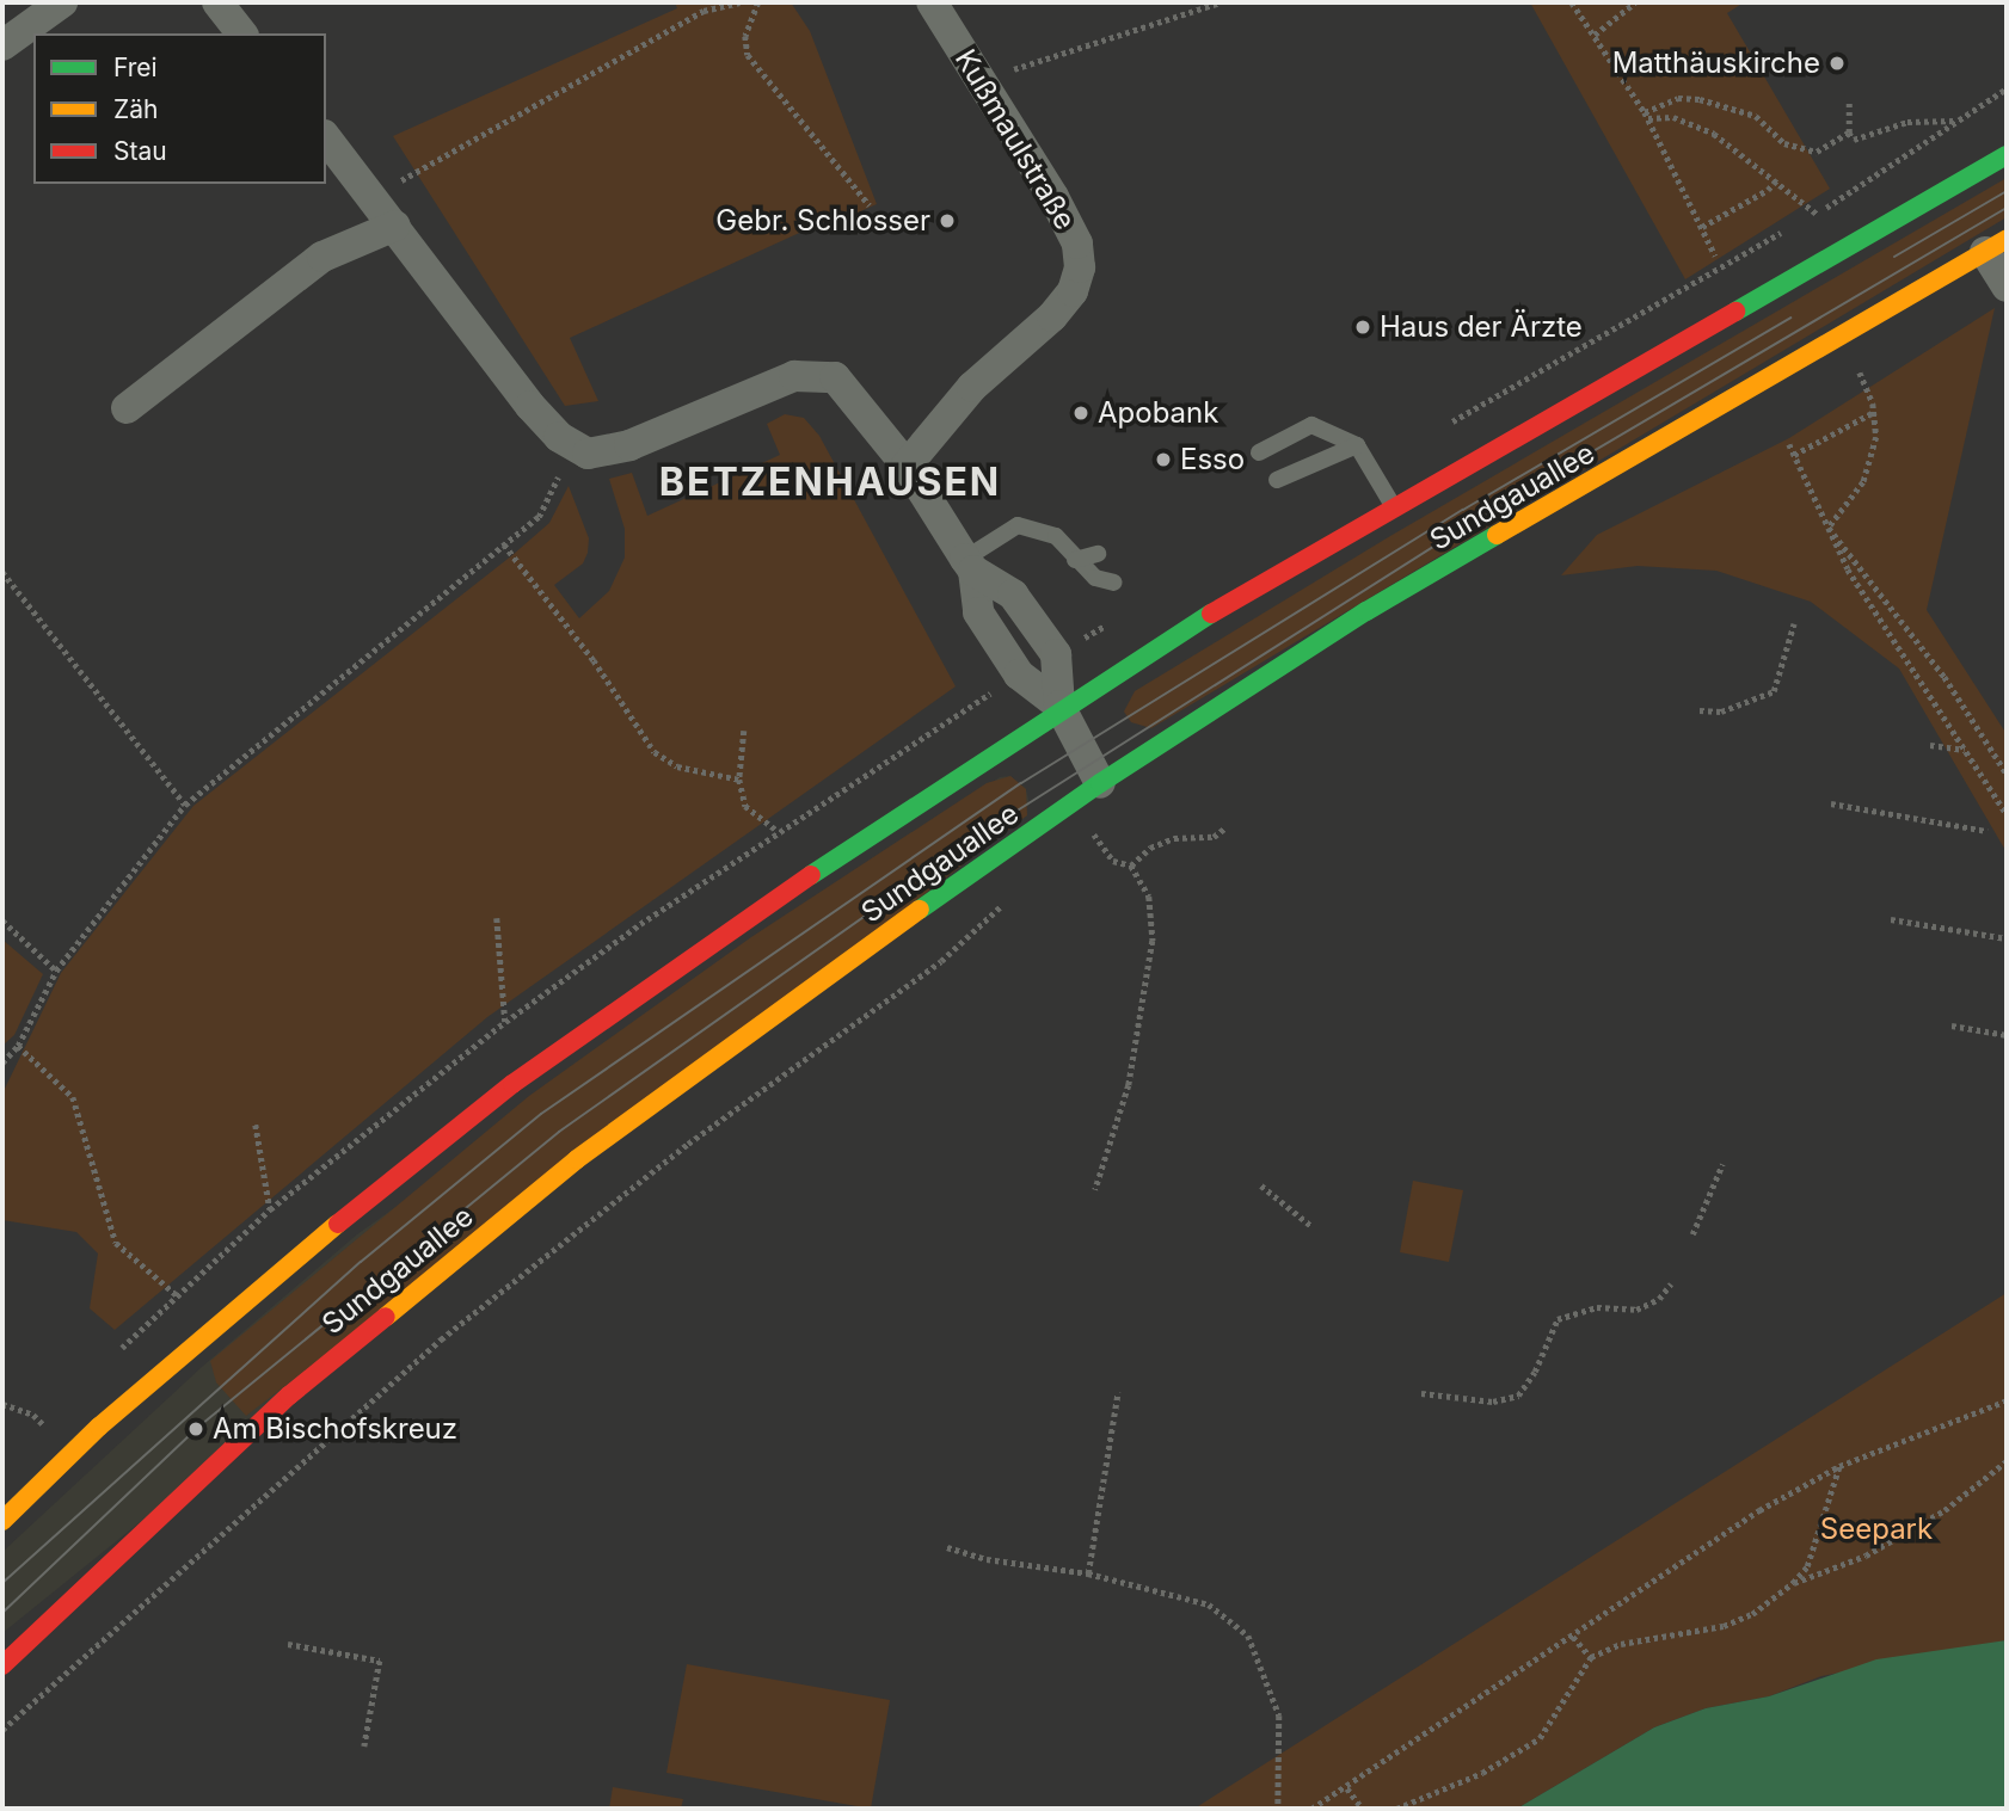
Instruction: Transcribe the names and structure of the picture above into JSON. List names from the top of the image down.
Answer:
{
  "streets": {
    "street": ["Kußmaulstraße", "Sundgauallee"]
  },
  "districts": ["BETZENHAUSEN"],
  "parks": ["Seepark"],
  "places": [
    "Matthäuskirche",
    "Gebr. Schlosser",
    "Haus der Ärzte",
    "Apobank",
    "Esso",
    "Am Bischofskreuz"
  ],
  "legend": ["Frei", "Zäh", "Stau"]
}
